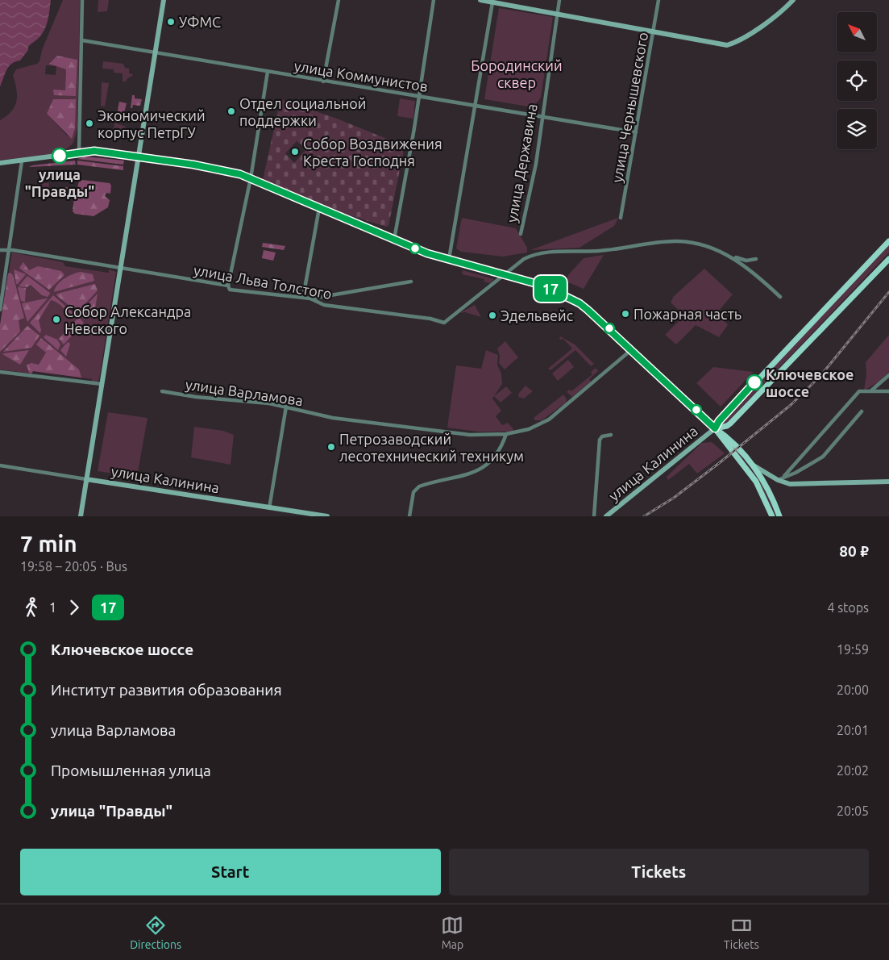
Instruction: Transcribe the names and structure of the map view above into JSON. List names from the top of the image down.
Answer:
{
  "streets": {
    "main road": ["улица Калинина"],
    "street": [
      "улица Коммунистов",
      "улица Чернышевского",
      "улица Державина",
      "улица Льва Толстого",
      "улица Варламова"
    ]
  },
  "crossings": [
    ["улица Коммунистов", "улица Чернышевского"],
    ["улица Коммунистов", "улица Державина"]
  ],
  "parks": ["Бородинский сквер"],
  "places": [
    "УФМС",
    "Отдел социальной поддержки",
    "Экономический корпус ПетрГУ",
    "Собор Воздвижения Креста Господня",
    "улица \"Правды\"",
    "Пожарная часть",
    "Эдельвейс",
    "Собор Александра Невского",
    "Ключевское шоссе",
    "Петрозаводский лесотехнический техникум"
  ],
  "lines": ["bus line 17"],
  "north": "top left",
  "page": {
    "on_map": "17",
    "heading": ["7 min", "19:58 – 20:05 · Bus", "80 ₽"],
    "legs": ["1", "17", "4 stops"],
    "list": [
      {
        "name": "Ключевское шоссе",
        "value": "19:59"
      },
      {
        "name": "Институт развития образования",
        "value": "20:00"
      },
      {
        "name": "улица Варламова",
        "value": "20:01"
      },
      {
        "name": "Промышленная улица",
        "value": "20:02"
      },
      {
        "name": "улица \"Правды\"",
        "value": "20:05"
      }
    ],
    "buttons": ["Start", "Tickets"],
    "tabs": ["Directions", "Map", "Tickets"]
  }
}
